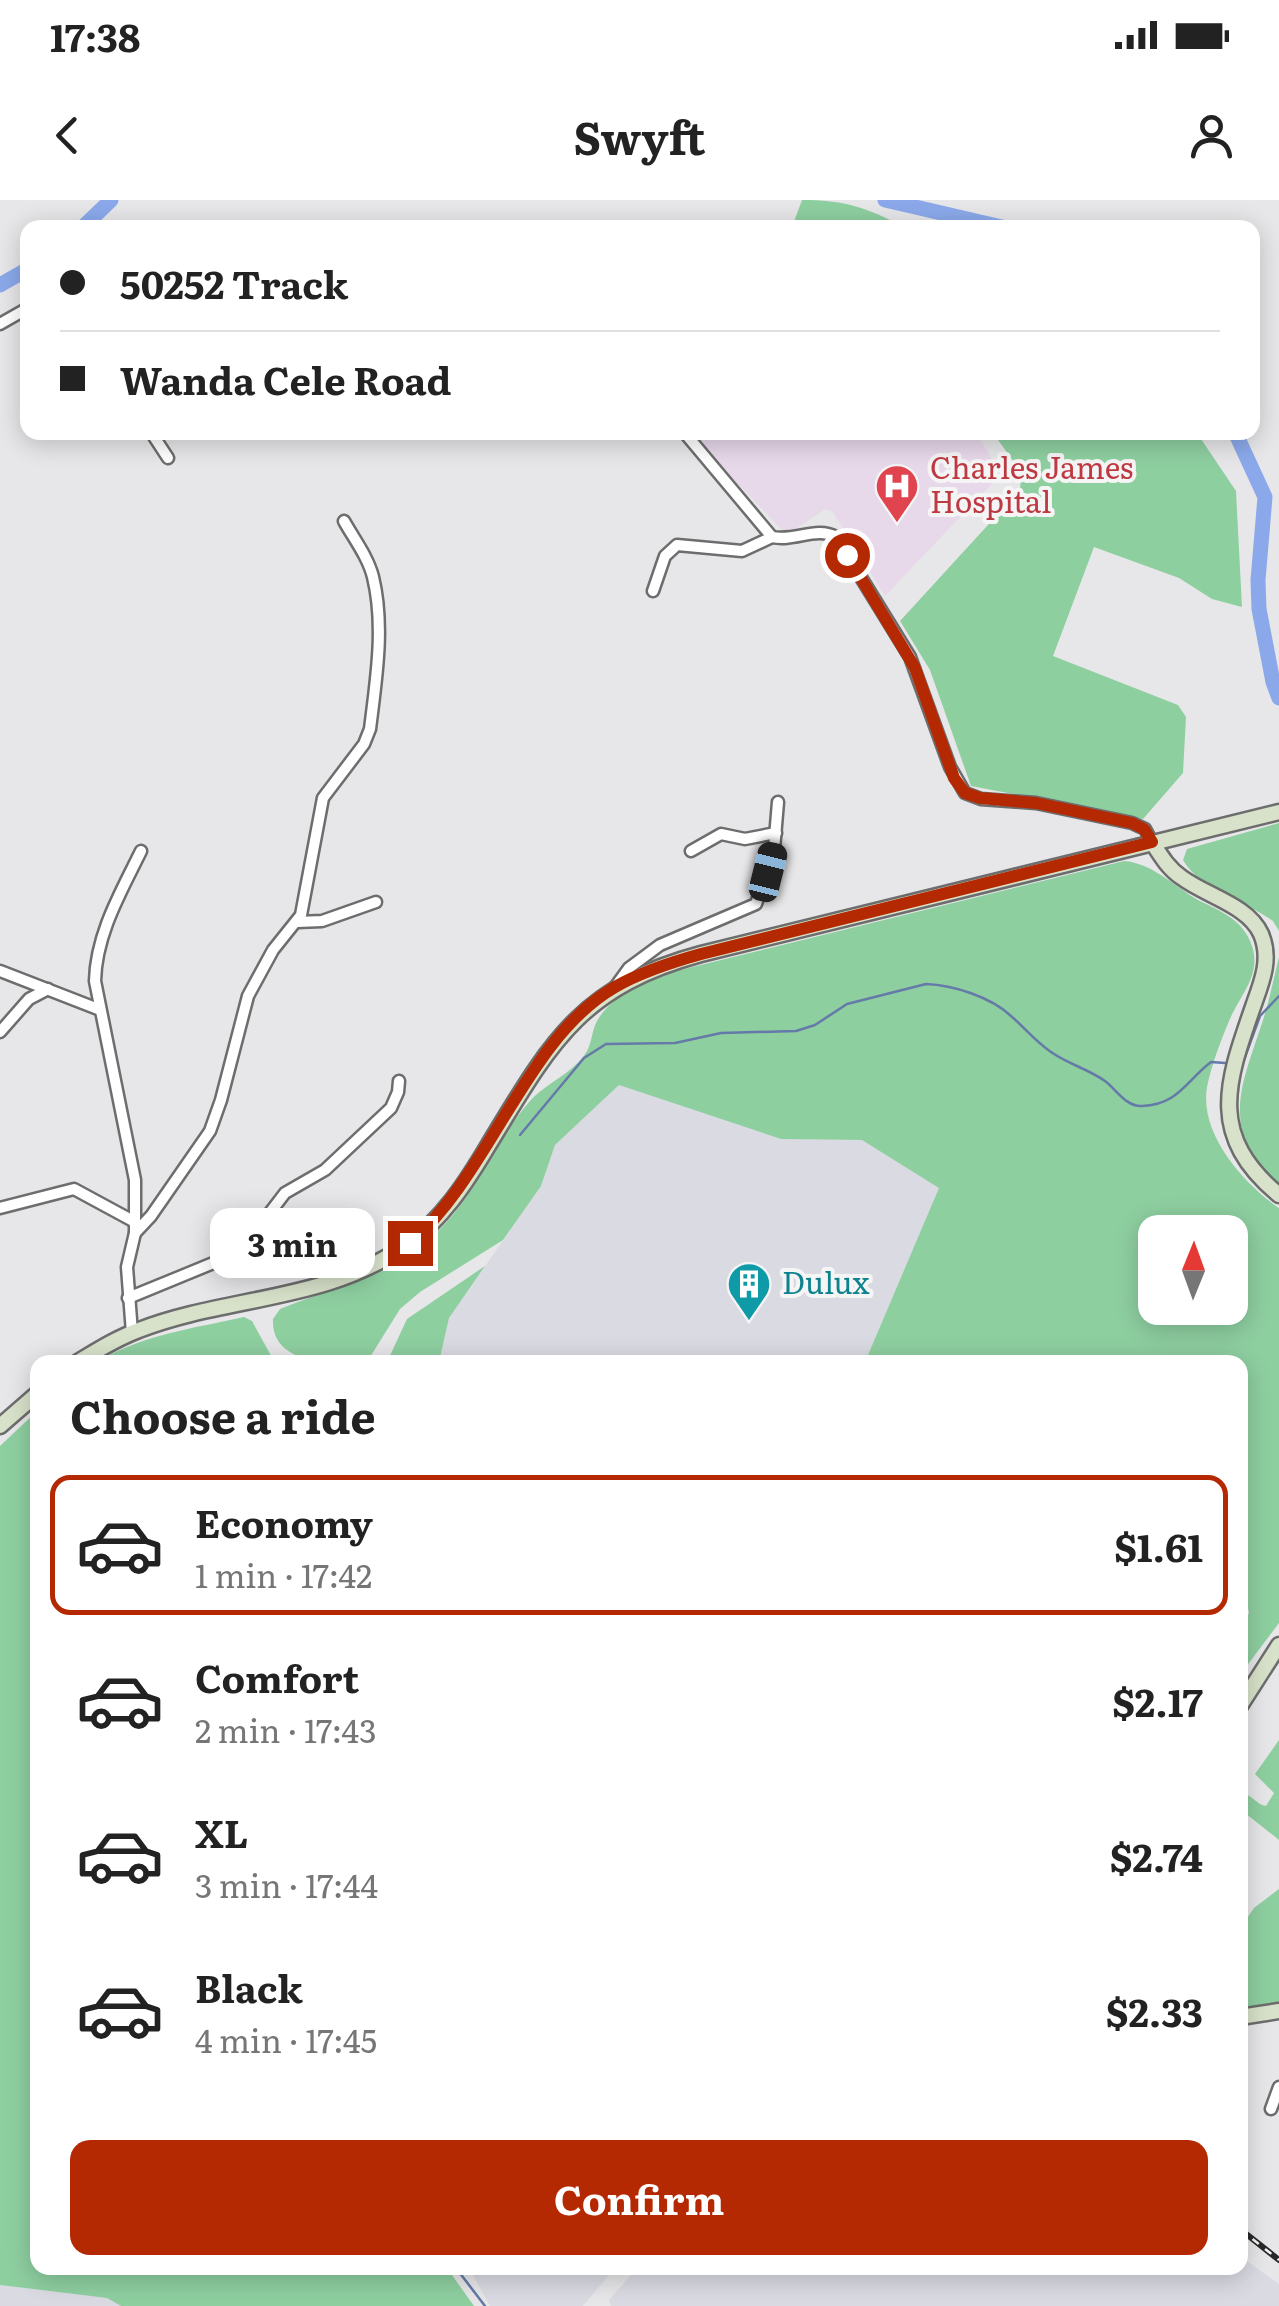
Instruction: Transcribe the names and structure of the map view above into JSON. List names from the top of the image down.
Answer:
{
  "places": {
    "hospital": ["Charles James Hospital"],
    "building": ["Dulux"]
  },
  "north": "top",
  "page": {
    "status": "17:38",
    "header": "Swyft",
    "banner": ["50252 Track", "Wanda Cele Road"],
    "bubble": "3 min",
    "heading": "Choose a ride",
    "list": [
      {
        "name": "Economy",
        "note": "1 min · 17:42",
        "value": "$1.61"
      },
      {
        "name": "Comfort",
        "note": "2 min · 17:43",
        "value": "$2.17"
      },
      {
        "name": "XL",
        "note": "3 min · 17:44",
        "value": "$2.74"
      },
      {
        "name": "Black",
        "note": "4 min · 17:45",
        "value": "$2.33"
      }
    ],
    "buttons": "Confirm"
  }
}
